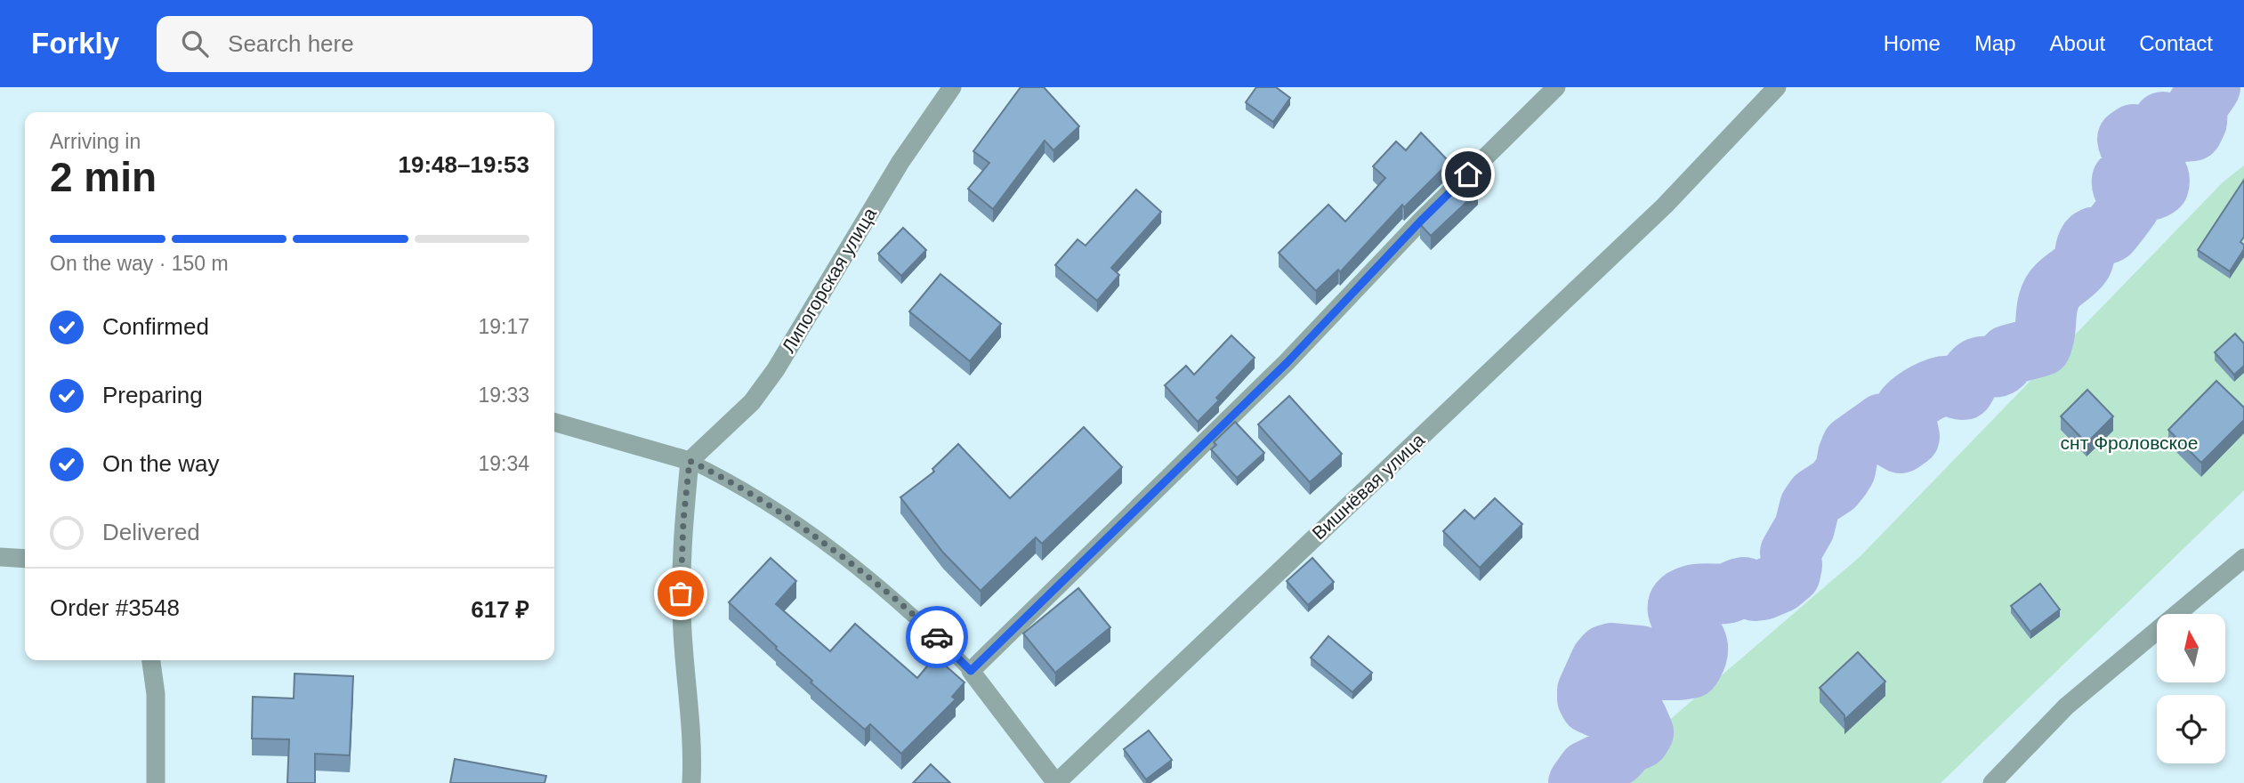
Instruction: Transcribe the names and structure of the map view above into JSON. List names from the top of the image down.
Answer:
{
  "streets": {
    "street": ["Липогорская улица", "Вишнёвая улица"]
  },
  "parks": ["снт Фроловское"],
  "north": "top",
  "page": {
    "header": "Forkly",
    "search": "Search here",
    "nav": [
      "Home",
      "Map",
      "About",
      "Contact"
    ],
    "heading": ["2 min", "Arriving in", "19:48–19:53"],
    "panel": ["Order #3548", "617 ₽"],
    "bar": "On the way · 150 m",
    "list": [
      ["Confirmed", "19:17"],
      ["Preparing", "19:33"],
      ["On the way", "19:34"],
      "Delivered"
    ]
  }
}
